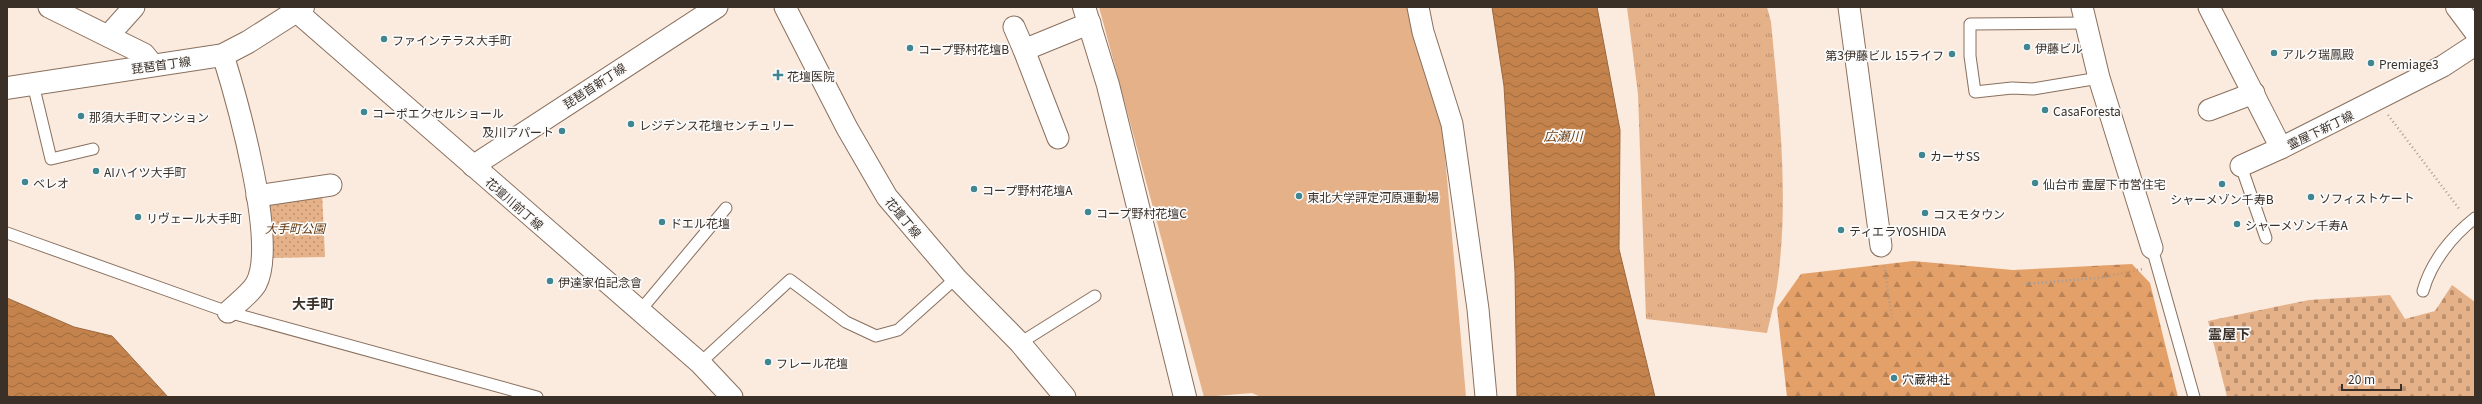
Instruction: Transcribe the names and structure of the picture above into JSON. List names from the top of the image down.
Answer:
{
  "streets": {
    "street": [
      "琵琶首丁線",
      "琵琶首新丁線",
      "霊屋下新丁線",
      "花壇川前丁線",
      "花壇丁線"
    ]
  },
  "crossings": [
    ["琵琶首丁線", "花壇川前丁線"],
    ["琵琶首新丁線", "花壇川前丁線"]
  ],
  "districts": ["大手町", "霊屋下"],
  "water": ["広瀬川"],
  "parks": ["大手町公園"],
  "places": {
    "other": [
      "ファインテラス大手町",
      "伊藤ビル",
      "コープ野村花壇B",
      "アルク瑞鳳殿",
      "第3伊藤ビル 15ライフ",
      "Premiage3",
      "CasaForesta",
      "コーポエクセルショール",
      "那須大手町マンション",
      "レジデンス花壇センチュリー",
      "及川アパート",
      "カーサSS",
      "AIハイツ大手町",
      "ベレオ",
      "仙台市 霊屋下市営住宅",
      "シャーメゾン千寿B",
      "コープ野村花壇A",
      "東北大学評定河原運動場",
      "ソフィストケート",
      "コープ野村花壇C",
      "コスモタウン",
      "リヴェール大手町",
      "ドエル花壇",
      "シャーメゾン千寿A",
      "ティエラYOSHIDA",
      "伊達家伯記念會",
      "フレール花壇",
      "穴蔵神社"
    ],
    "health": ["花壇医院"]
  },
  "scale_bar": "20 m"
}
